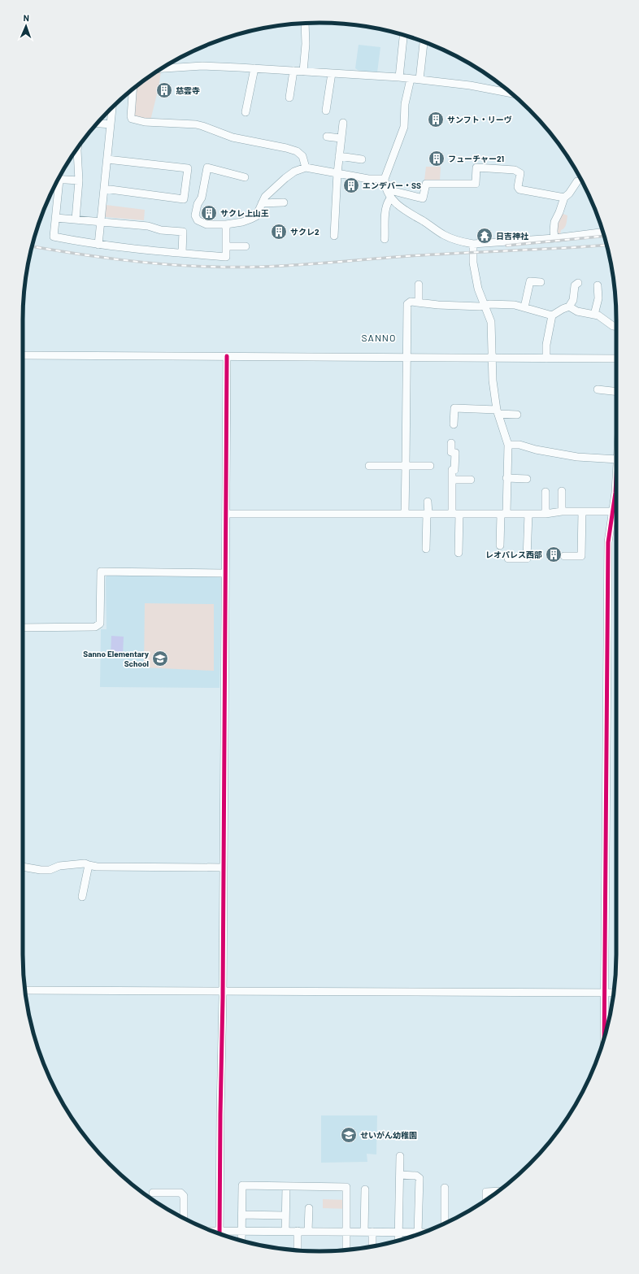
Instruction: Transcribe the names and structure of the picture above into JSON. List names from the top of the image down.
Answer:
{
  "districts": ["SANNO"],
  "places": {
    "building": [
      "慈雲寺",
      "サンフト・リーヴ",
      "フューチャー21",
      "エンデバー・SS",
      "サクレ上山王",
      "サクレ2",
      "レオパレス西部"
    ],
    "temple": ["日吉神社"],
    "school or university": ["Sanno Elementary School", "せいがん幼稚園"]
  },
  "north": "top"
}
